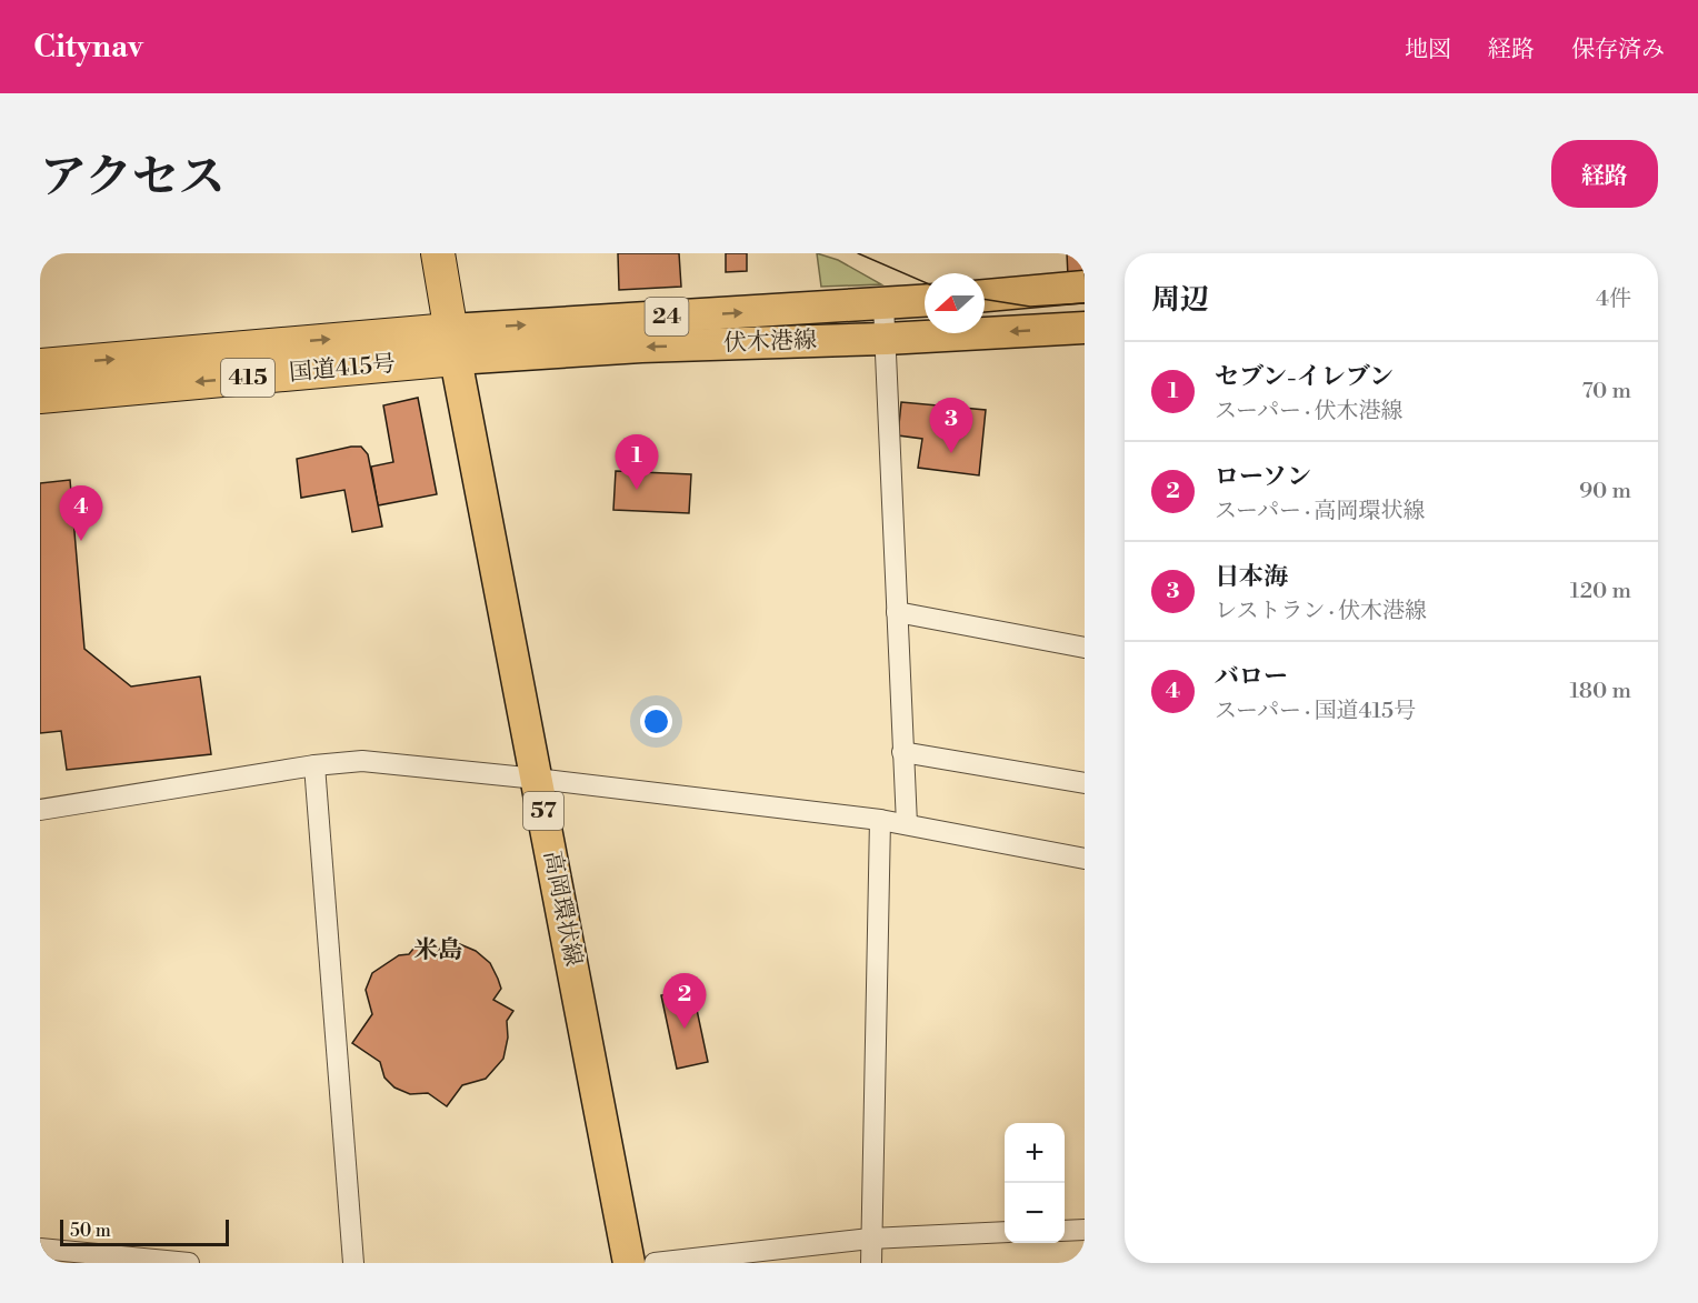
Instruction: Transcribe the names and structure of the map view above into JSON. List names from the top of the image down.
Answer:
{
  "streets": {
    "highway": ["国道415号", "415"],
    "main road": [
      "24",
      "伏木港線",
      "57",
      "高岡環状線"
    ]
  },
  "crossings": [
    ["伏木港線", "国道415号"],
    ["伏木港線", "高岡環状線"],
    ["国道415号", "高岡環状線"]
  ],
  "districts": ["米島"],
  "scale_bar": "50 m",
  "north": "left",
  "page": {
    "header": "Citynav",
    "nav": ["地図", "経路", "保存済み"],
    "title": "アクセス",
    "buttons": "経路",
    "heading": ["周辺", "4件"],
    "list": [
      {
        "mark": "1",
        "name": "セブン-イレブン",
        "note": "スーパー · 伏木港線",
        "value": "70 m"
      },
      {
        "mark": "2",
        "name": "ローソン",
        "note": "スーパー · 高岡環状線",
        "value": "90 m"
      },
      {
        "mark": "3",
        "name": "日本海",
        "note": "レストラン · 伏木港線",
        "value": "120 m"
      },
      {
        "mark": "4",
        "name": "バロー",
        "note": "スーパー · 国道415号",
        "value": "180 m"
      }
    ],
    "pins": [
      "3",
      "1",
      "4",
      "2"
    ],
    "map_buttons": ["+", "−"],
    "scale": "50 m"
  }
}
